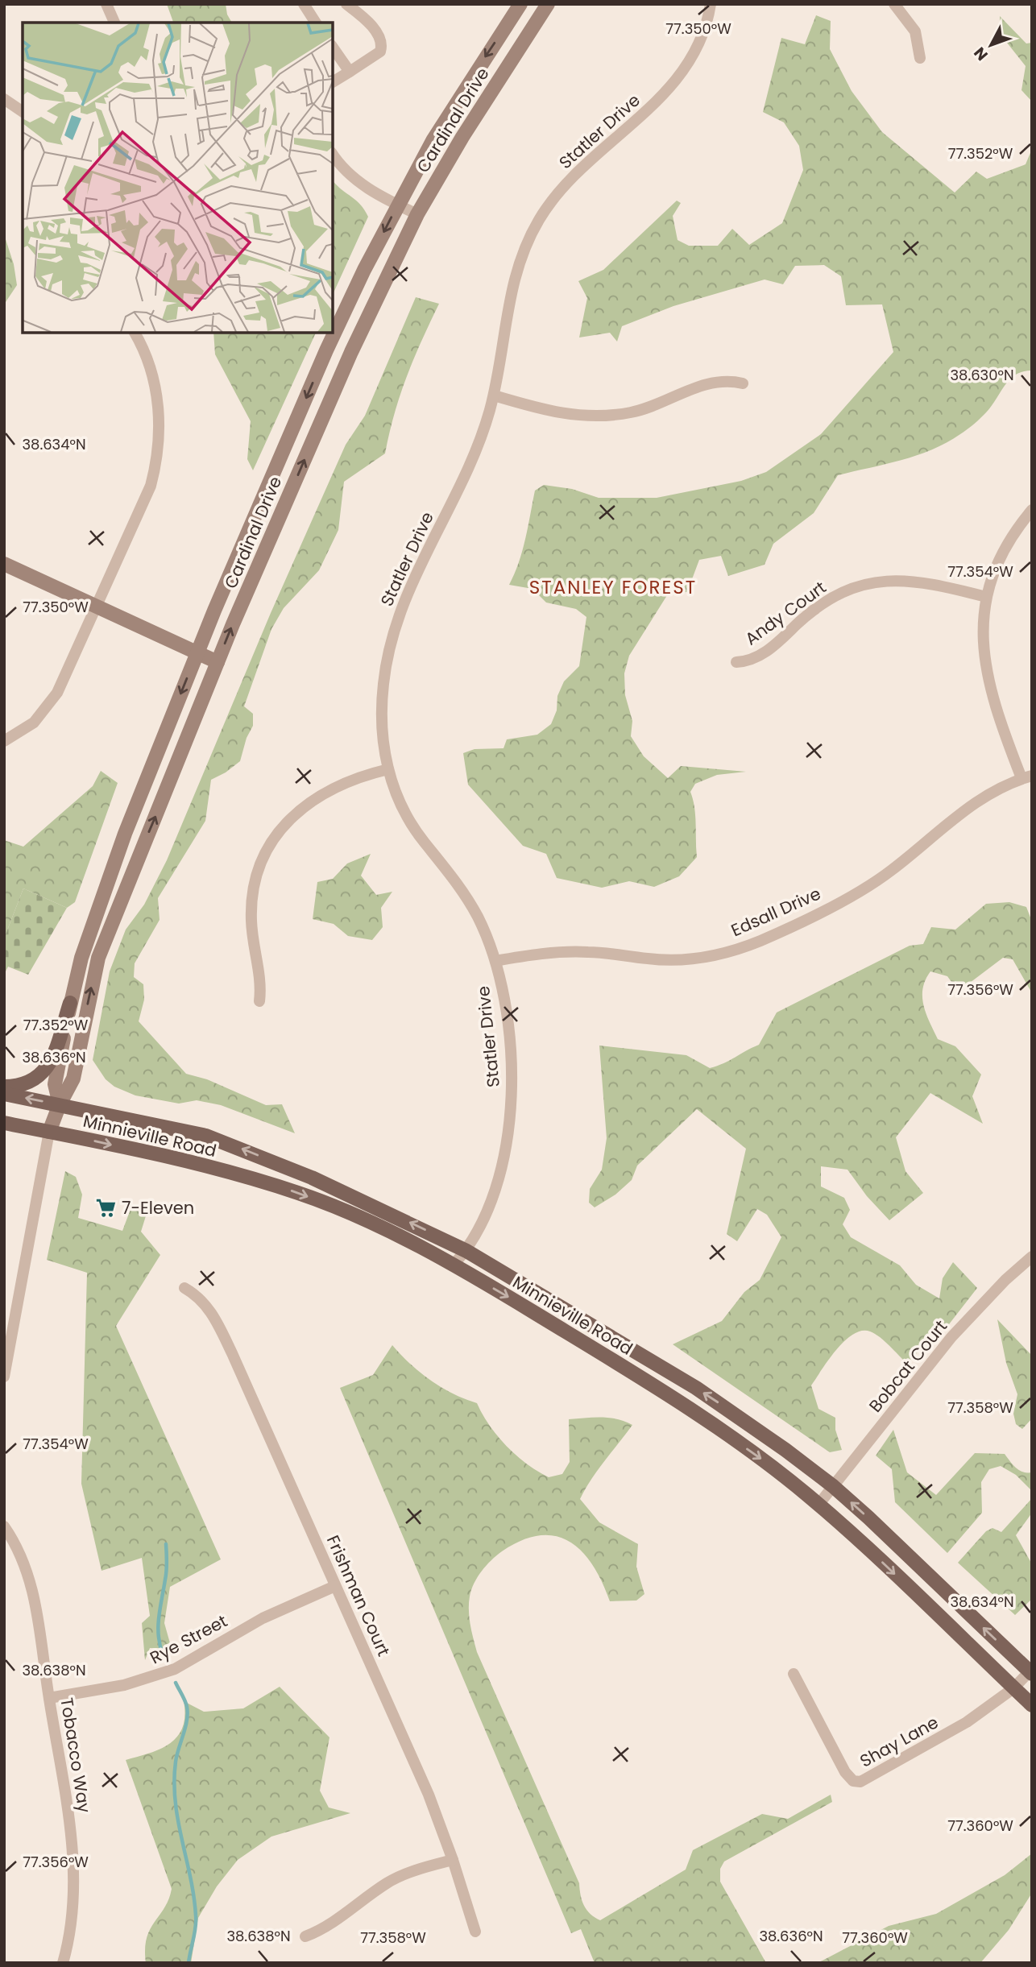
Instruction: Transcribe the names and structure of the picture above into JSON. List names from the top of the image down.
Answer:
{
  "streets": {
    "main road": ["Cardinal Drive", "Minnieville Road"],
    "street": [
      "Statler Drive",
      "Andy Court",
      "Edsall Drive",
      "Bobcat Court",
      "Frishman Court",
      "Rye Street",
      "Shay Lane",
      "Tobacco Way"
    ]
  },
  "crossings": [
    ["Cardinal Drive", "Minnieville Road"],
    ["Statler Drive", "Edsall Drive"],
    ["Statler Drive", "Minnieville Road"],
    ["Minnieville Road", "Bobcat Court"],
    ["Minnieville Road", "Shay Lane"],
    ["Frishman Court", "Rye Street"],
    ["Rye Street", "Tobacco Way"]
  ],
  "districts": ["STANLEY FOREST"],
  "places": {
    "supermarket": ["7-Eleven"]
  },
  "north": "bottom left",
  "coordinates": [
    "77.350°W",
    "77.352°W",
    "38.630°N",
    "38.634°N",
    "77.354°W",
    "77.356°W",
    "38.636°N",
    "77.358°W",
    "38.638°N",
    "77.360°W"
  ]
}
